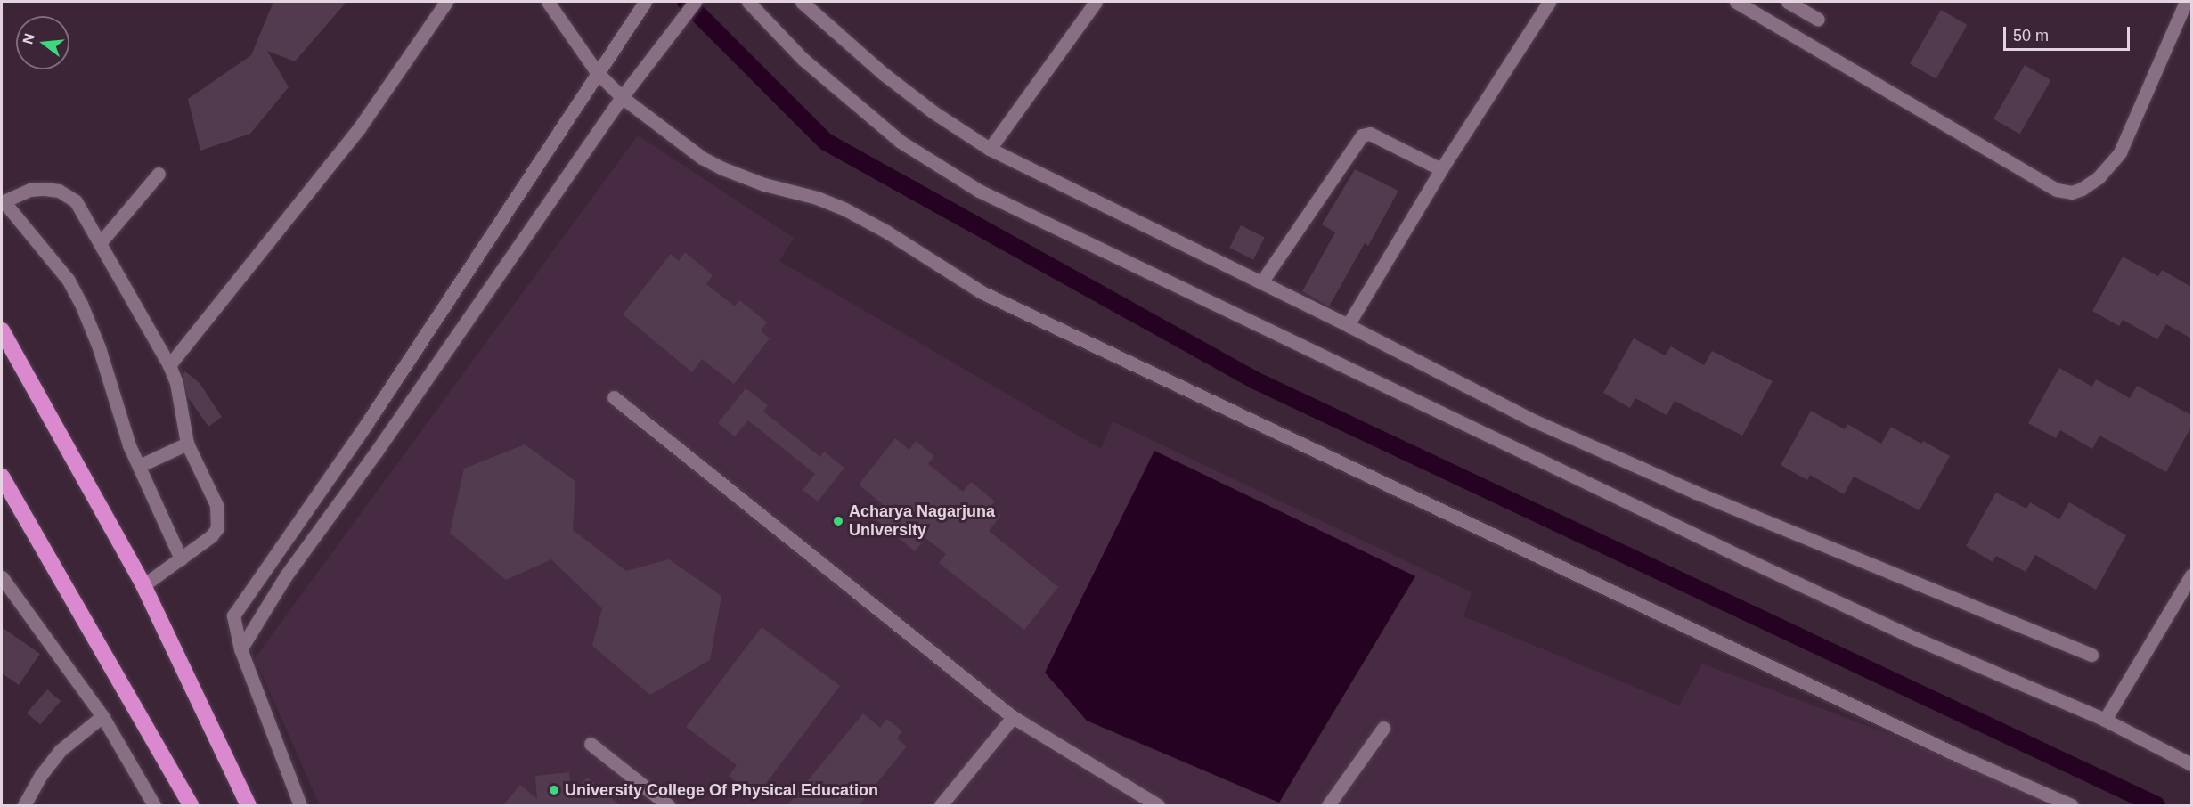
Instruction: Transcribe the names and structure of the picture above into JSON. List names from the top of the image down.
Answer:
{
  "places": ["Acharya Nagarjuna University", "University College Of Physical Education"],
  "scale_bar": "50 m",
  "north": "left"
}
